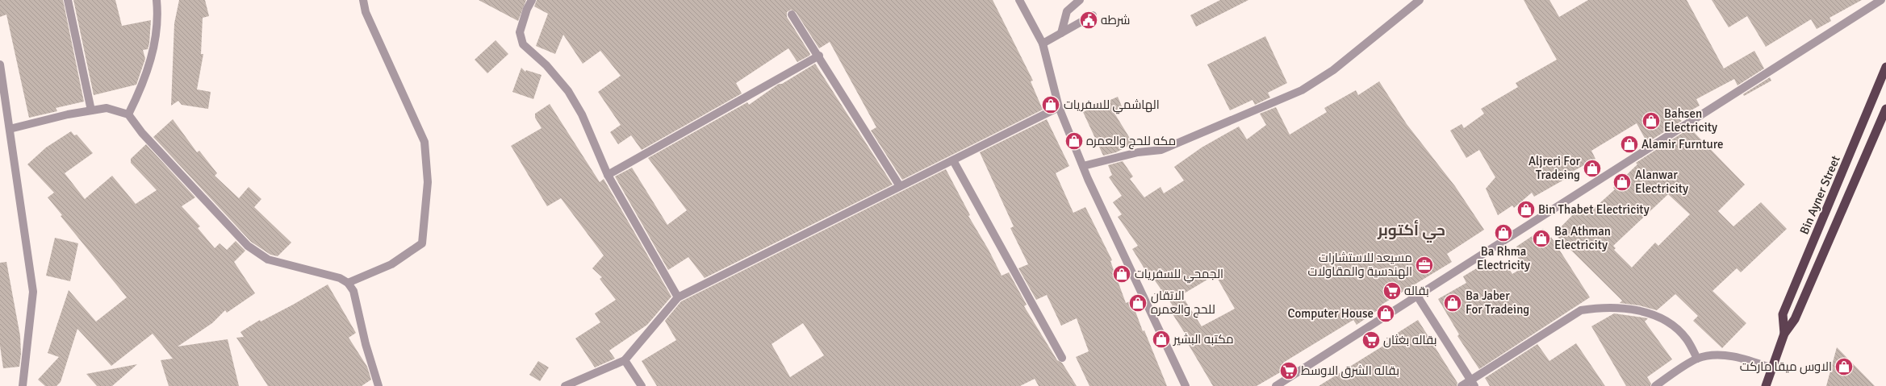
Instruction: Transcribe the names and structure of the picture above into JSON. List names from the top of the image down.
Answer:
{
  "streets": {
    "highway": ["Bin Ayner Street"]
  },
  "districts": ["حي أكتوبر"],
  "places": {
    "public building": ["شرطه"],
    "shop": [
      "الهاشمي للسفريات",
      "Bahsen Electricity",
      "مكه للحج والعمره",
      "Alamir Furnture",
      "Aljreri For Tradeing",
      "Alanwar Electricity",
      "Bin Thabet Electricity",
      "Ba Rhma Electricity",
      "Ba Athman Electricity",
      "الجمحي للسفريات",
      "الاتقان للحج والعمره",
      "Ba Jaber For Tradeing",
      "Computer House",
      "مكتبه البشير",
      "الاوس ميقا ماركت"
    ],
    "office": ["مسيعد للاستشارات الهندسية والمقاولات"],
    "supermarket": ["بقاله", "بقاله بغثان", "بقاله الشرق الاوسط"]
  }
}
